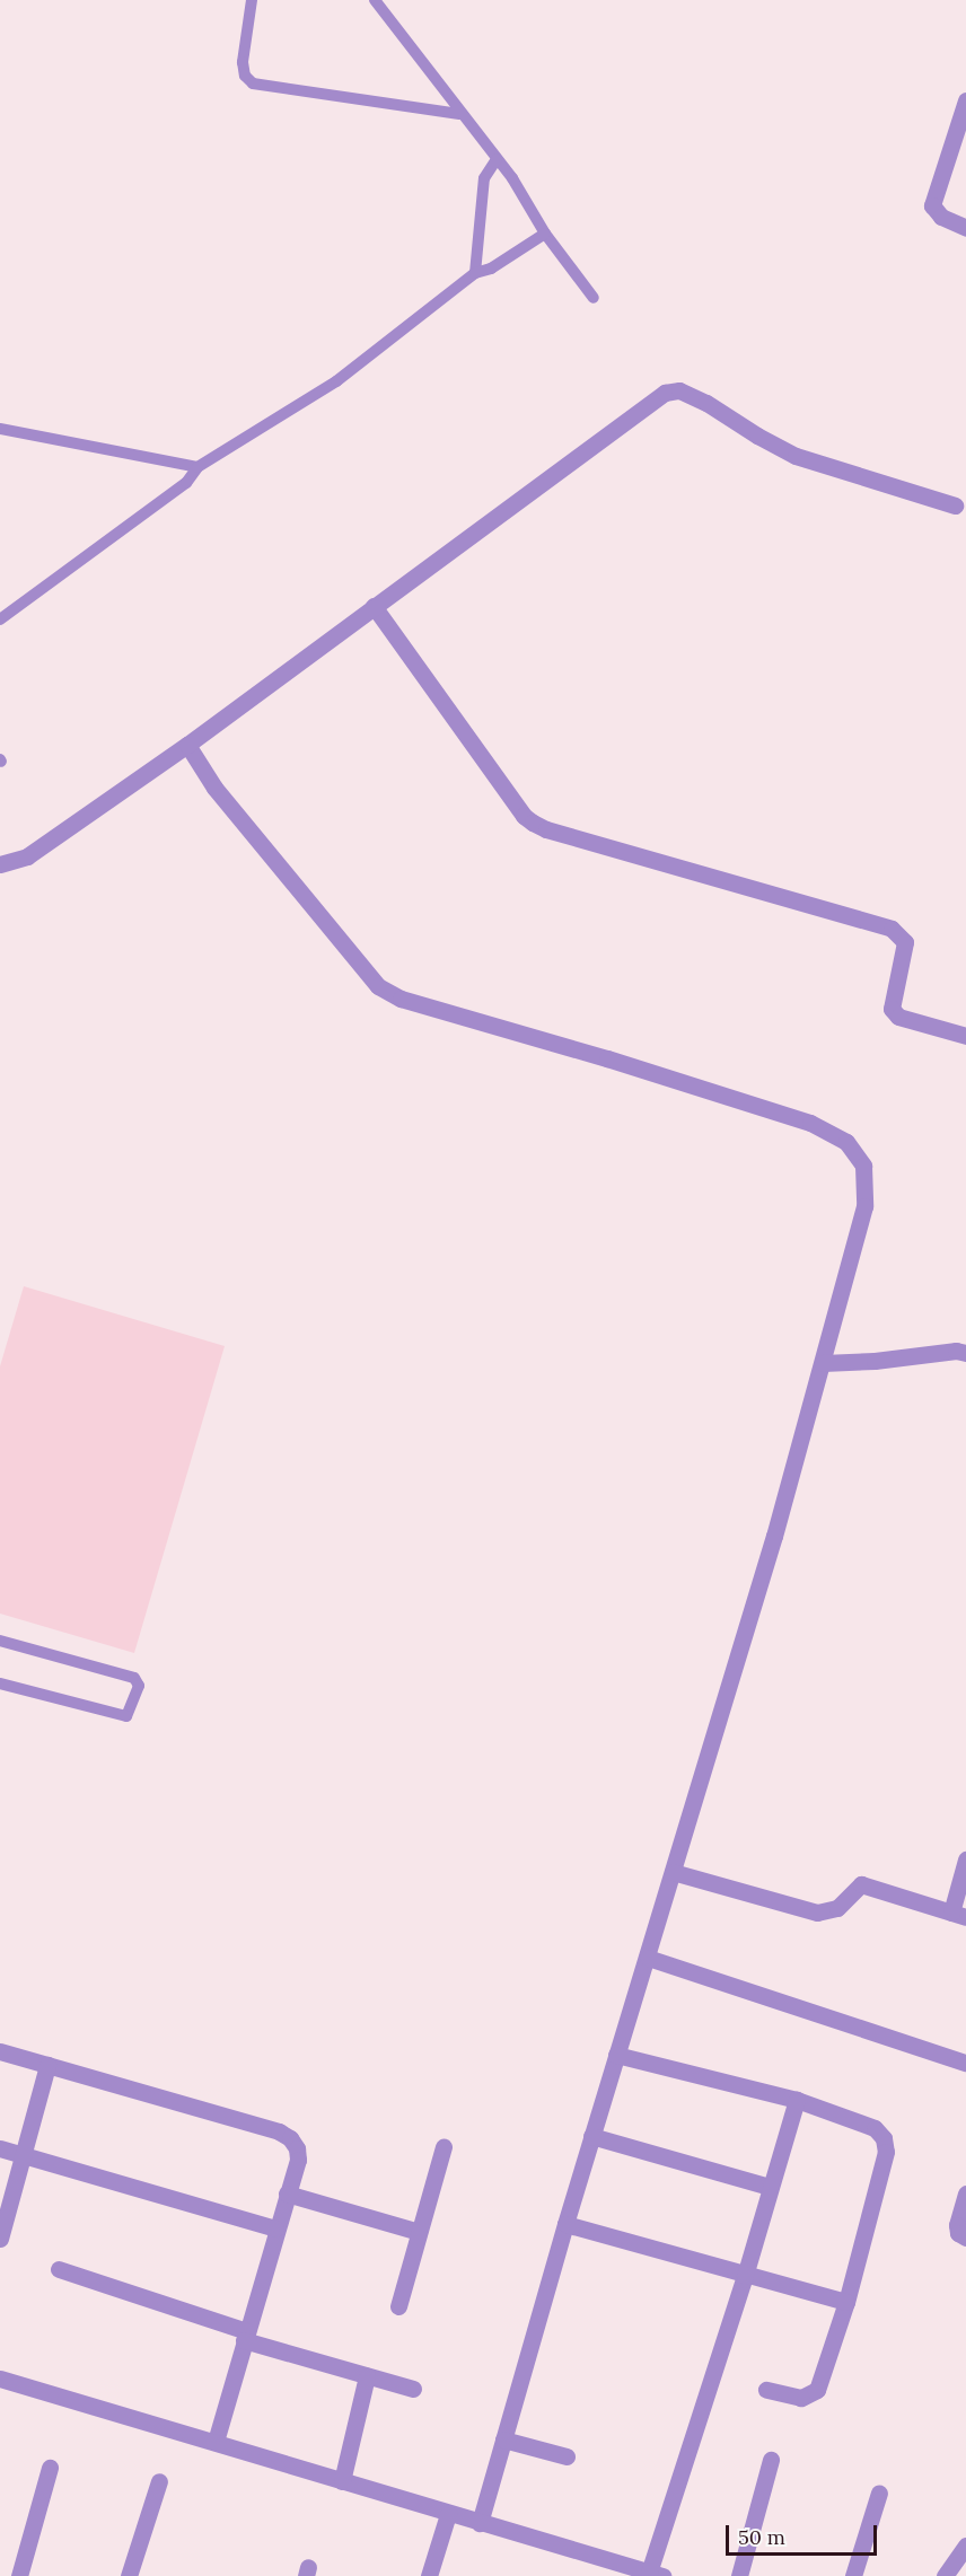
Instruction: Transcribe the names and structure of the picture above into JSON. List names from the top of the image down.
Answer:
{
  "scale_bar": "50 m"
}
